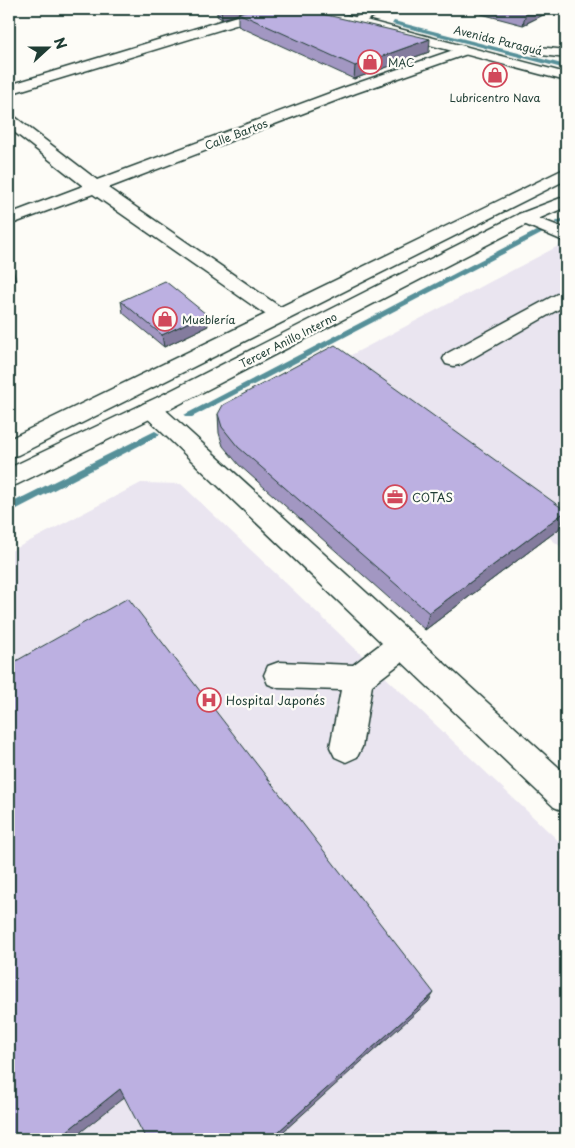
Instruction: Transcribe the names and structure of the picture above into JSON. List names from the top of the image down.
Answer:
{
  "streets": {
    "main road": ["Avenida Paraguá", "Calle Bartos", "Tercer Anillo Interno"]
  },
  "crossings": [
    ["Avenida Paraguá", "Calle Bartos"]
  ],
  "places": {
    "shop": ["MAC", "Lubricentro Nava", "Mueblería"],
    "office": ["COTAS"],
    "hospital": ["Hospital Japonés"]
  },
  "north": "right"
}
